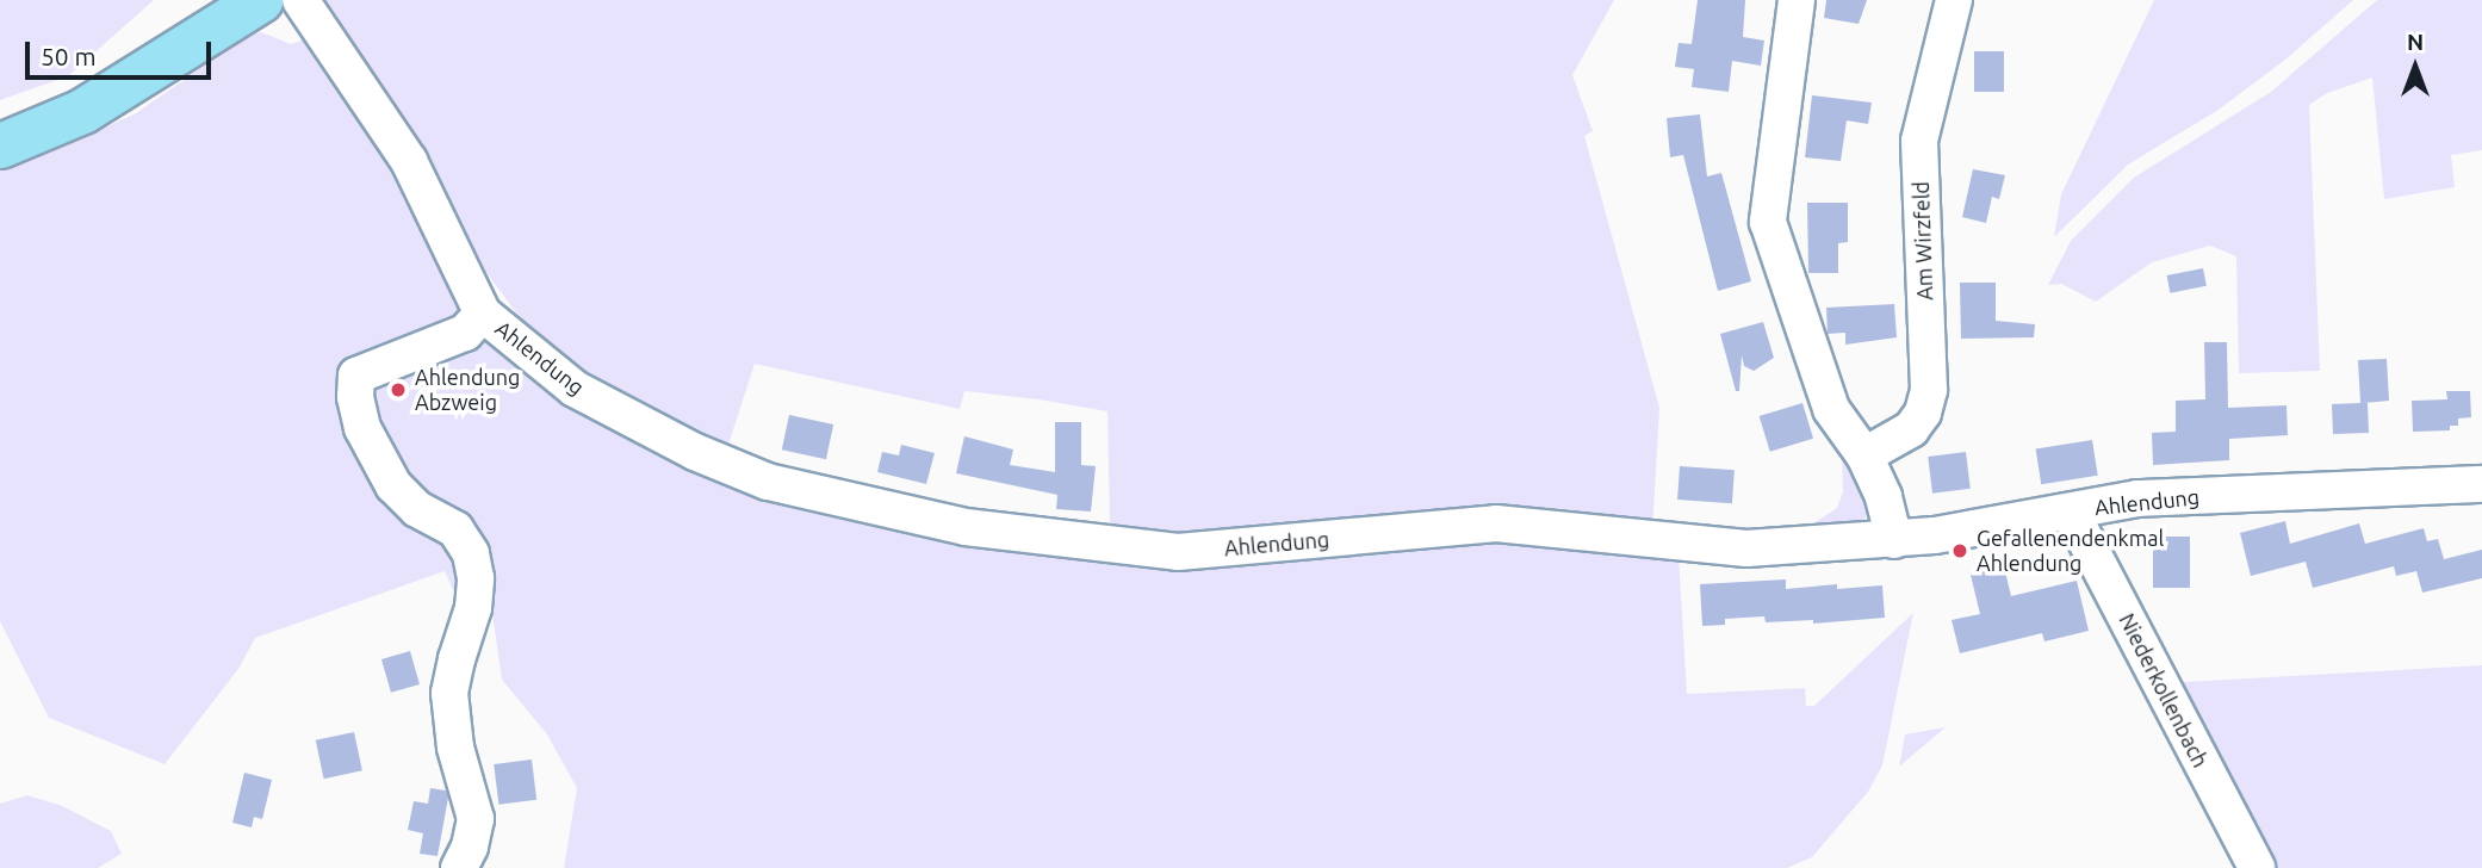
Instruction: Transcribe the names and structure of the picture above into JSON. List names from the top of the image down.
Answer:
{
  "streets": {
    "street": ["Am Wirzfeld", "Ahlendung", "Niederkollenbach"]
  },
  "crossings": [
    ["Ahlendung", "Niederkollenbach"]
  ],
  "places": ["Ahlendung Abzweig", "Gefallenendenkmal Ahlendung"],
  "scale_bar": "50 m",
  "north": "top"
}
